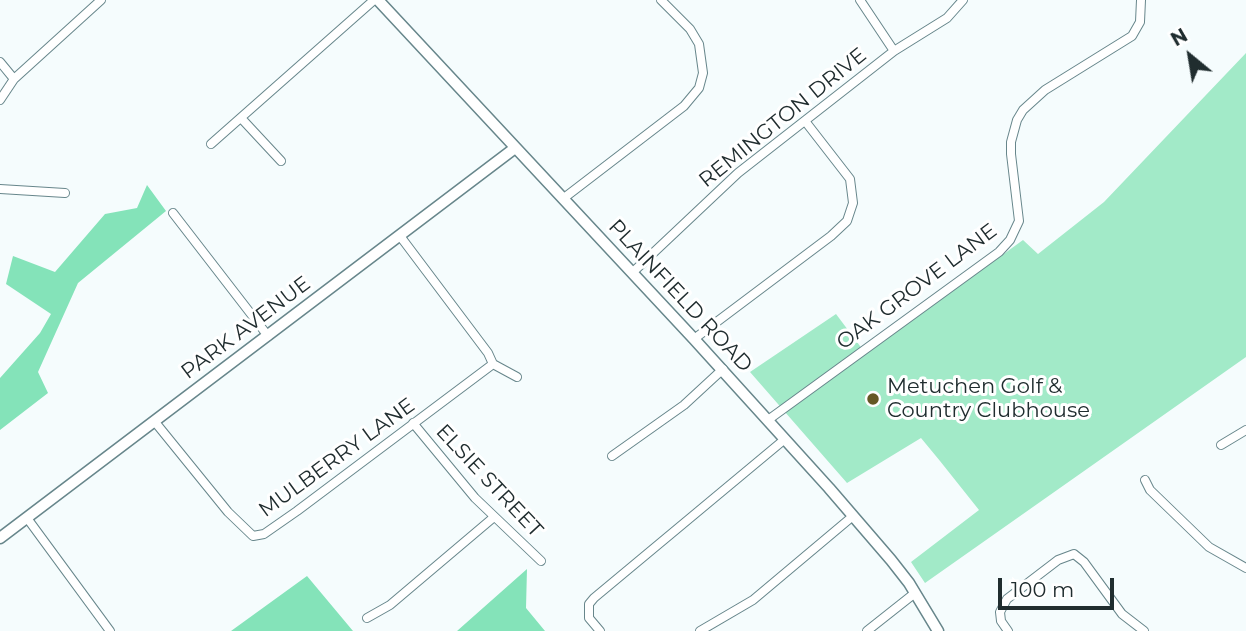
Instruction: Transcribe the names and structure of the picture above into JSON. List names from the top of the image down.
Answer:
{
  "streets": {
    "street": [
      "REMINGTON DRIVE",
      "OAK GROVE LANE",
      "PLAINFIELD ROAD",
      "PARK AVENUE",
      "MULBERRY LANE",
      "ELSIE STREET"
    ]
  },
  "crossings": [
    ["REMINGTON DRIVE", "PLAINFIELD ROAD"],
    ["OAK GROVE LANE", "PLAINFIELD ROAD"],
    ["PLAINFIELD ROAD", "PARK AVENUE"],
    ["PARK AVENUE", "MULBERRY LANE"],
    ["MULBERRY LANE", "ELSIE STREET"]
  ],
  "places": ["Metuchen Golf & Country Clubhouse"],
  "scale_bar": "100 m",
  "north": "top left"
}
